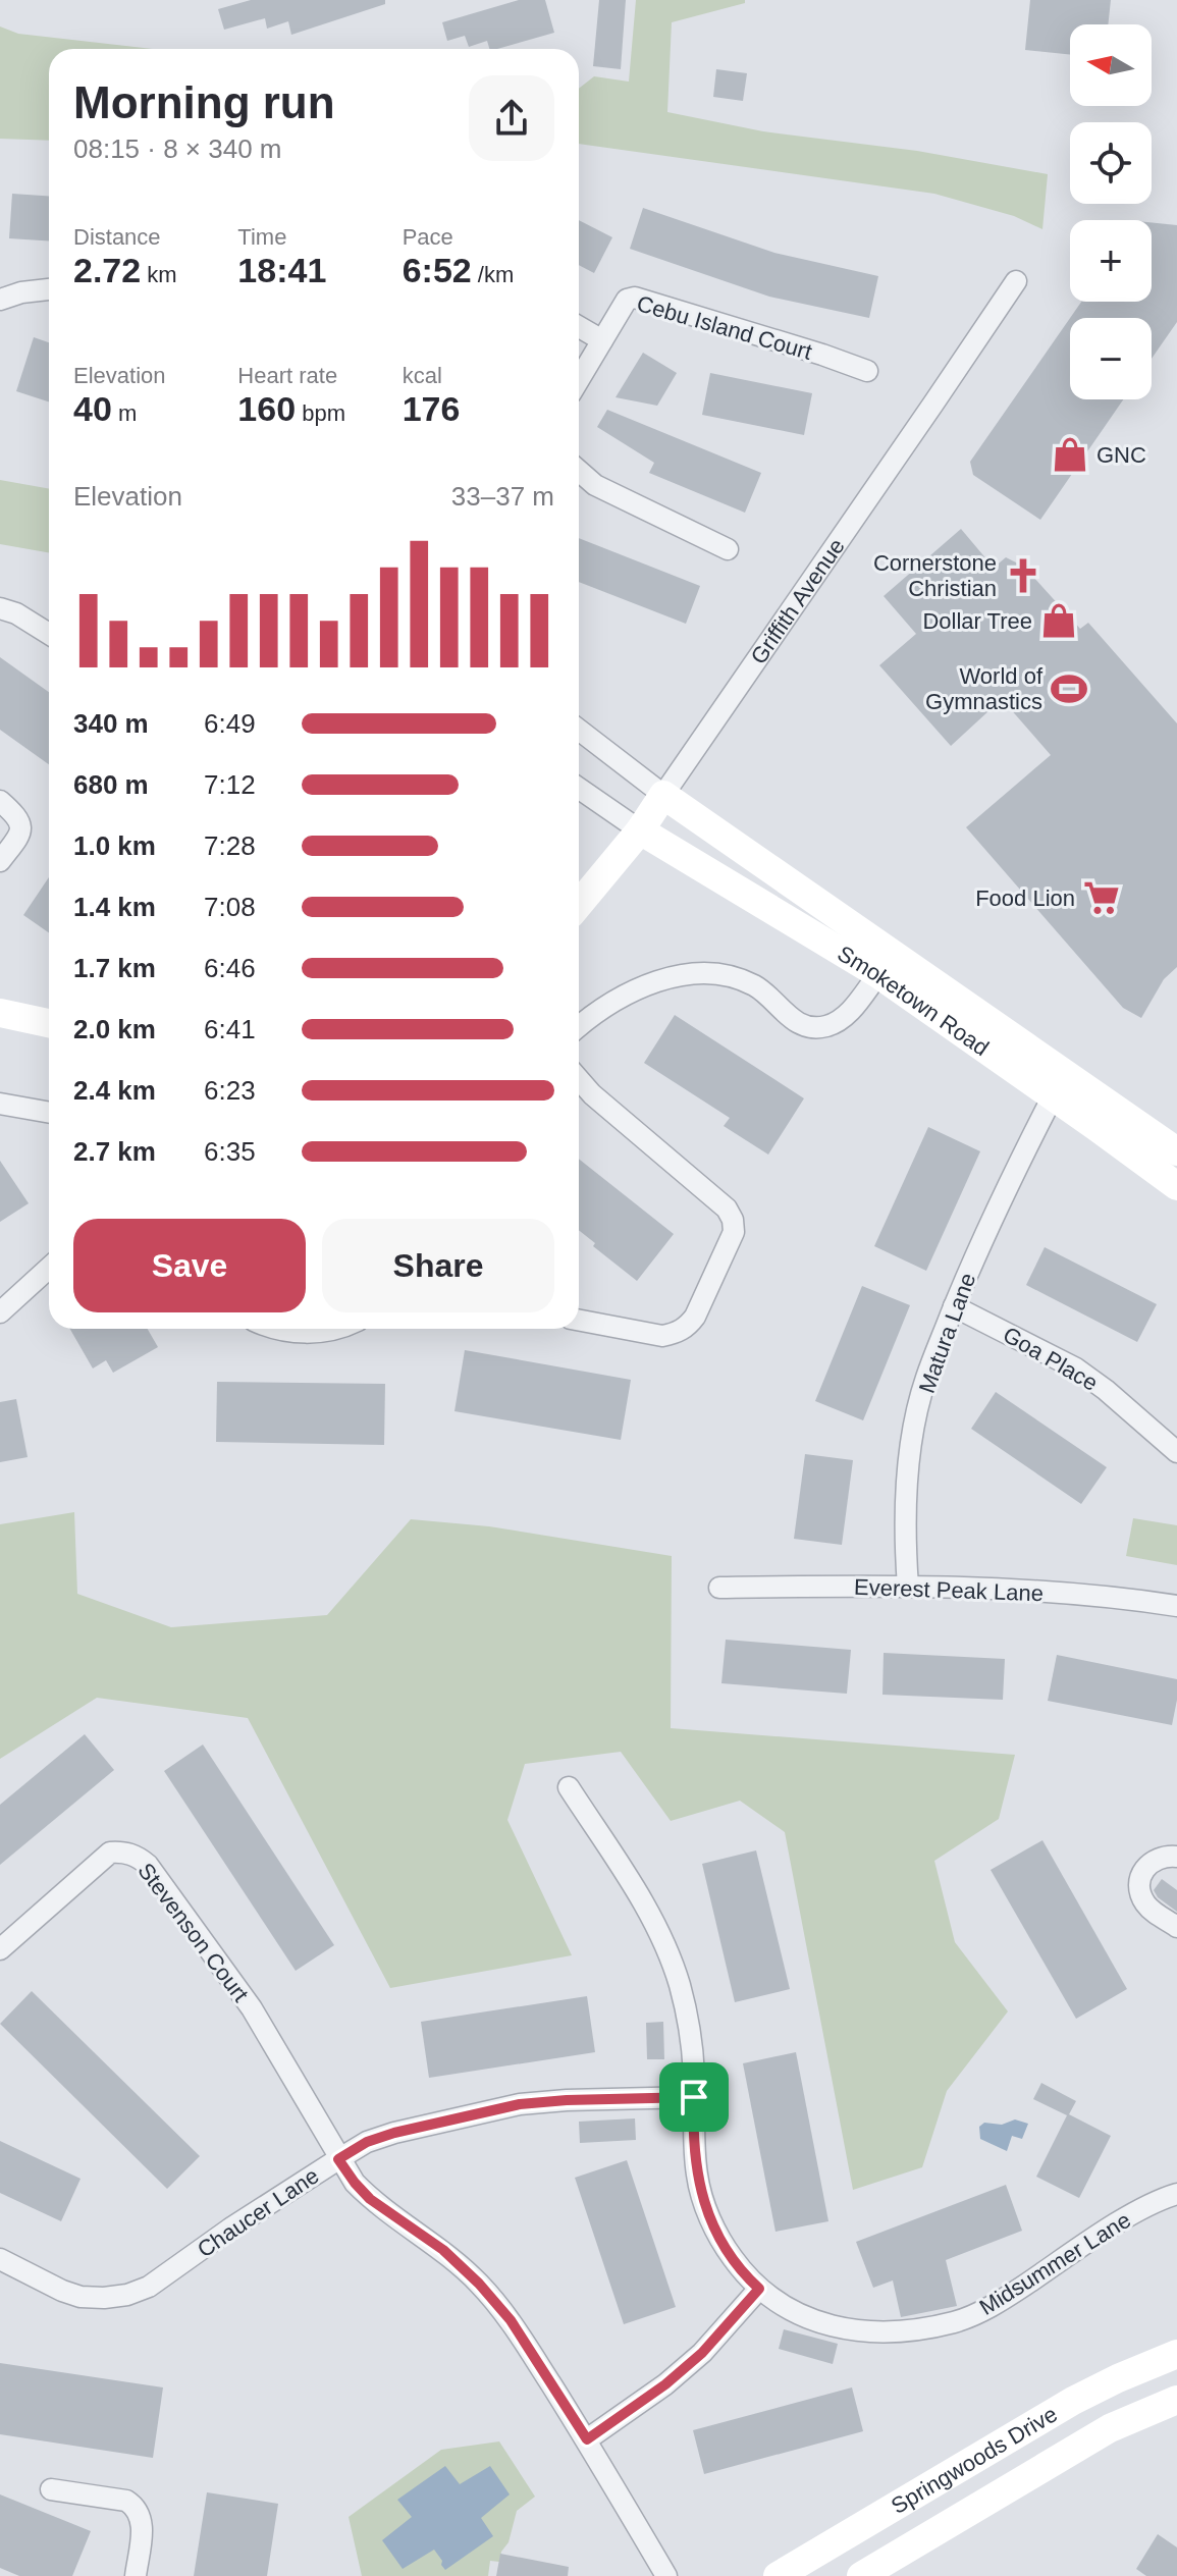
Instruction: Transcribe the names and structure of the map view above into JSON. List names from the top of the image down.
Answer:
{
  "streets": {
    "street": [
      "Cebu Island Court",
      "Griffith Avenue",
      "Smoketown Road",
      "Matura Lane",
      "Goa Place",
      "Everest Peak Lane",
      "Stevenson Court",
      "Chaucer Lane",
      "Midsummer Lane",
      "Springwoods Drive"
    ]
  },
  "crossings": [
    ["Griffith Avenue", "Smoketown Road"],
    ["Smoketown Road", "Matura Lane"],
    ["Matura Lane", "Goa Place"],
    ["Matura Lane", "Everest Peak Lane"],
    ["Stevenson Court", "Chaucer Lane"]
  ],
  "places": {
    "shop": ["GNC", "Dollar Tree"],
    "church": ["Cornerstone Christian"],
    "sports": ["World of Gymnastics"],
    "supermarket": ["Food Lion"]
  },
  "north": "left",
  "page": {
    "map_buttons": ["+", "−"],
    "heading": ["Morning run", "08:15 · 8 × 340 m"],
    "stats": [
      ["Distance", "2.72 km"],
      ["Time", "18:41"],
      ["Pace", "6:52 /km"],
      ["Elevation", "40 m"],
      ["Heart rate", "160 bpm"],
      ["kcal", "176"]
    ],
    "chart": ["Elevation", "33–37 m"],
    "list": [
      {
        "name": "340 m",
        "note": "6:49"
      },
      {
        "name": "680 m",
        "note": "7:12"
      },
      {
        "name": "1.0 km",
        "note": "7:28"
      },
      {
        "name": "1.4 km",
        "note": "7:08"
      },
      {
        "name": "1.7 km",
        "note": "6:46"
      },
      {
        "name": "2.0 km",
        "note": "6:41"
      },
      {
        "name": "2.4 km",
        "note": "6:23"
      },
      {
        "name": "2.7 km",
        "note": "6:35"
      }
    ],
    "buttons": ["Save", "Share"]
  }
}
